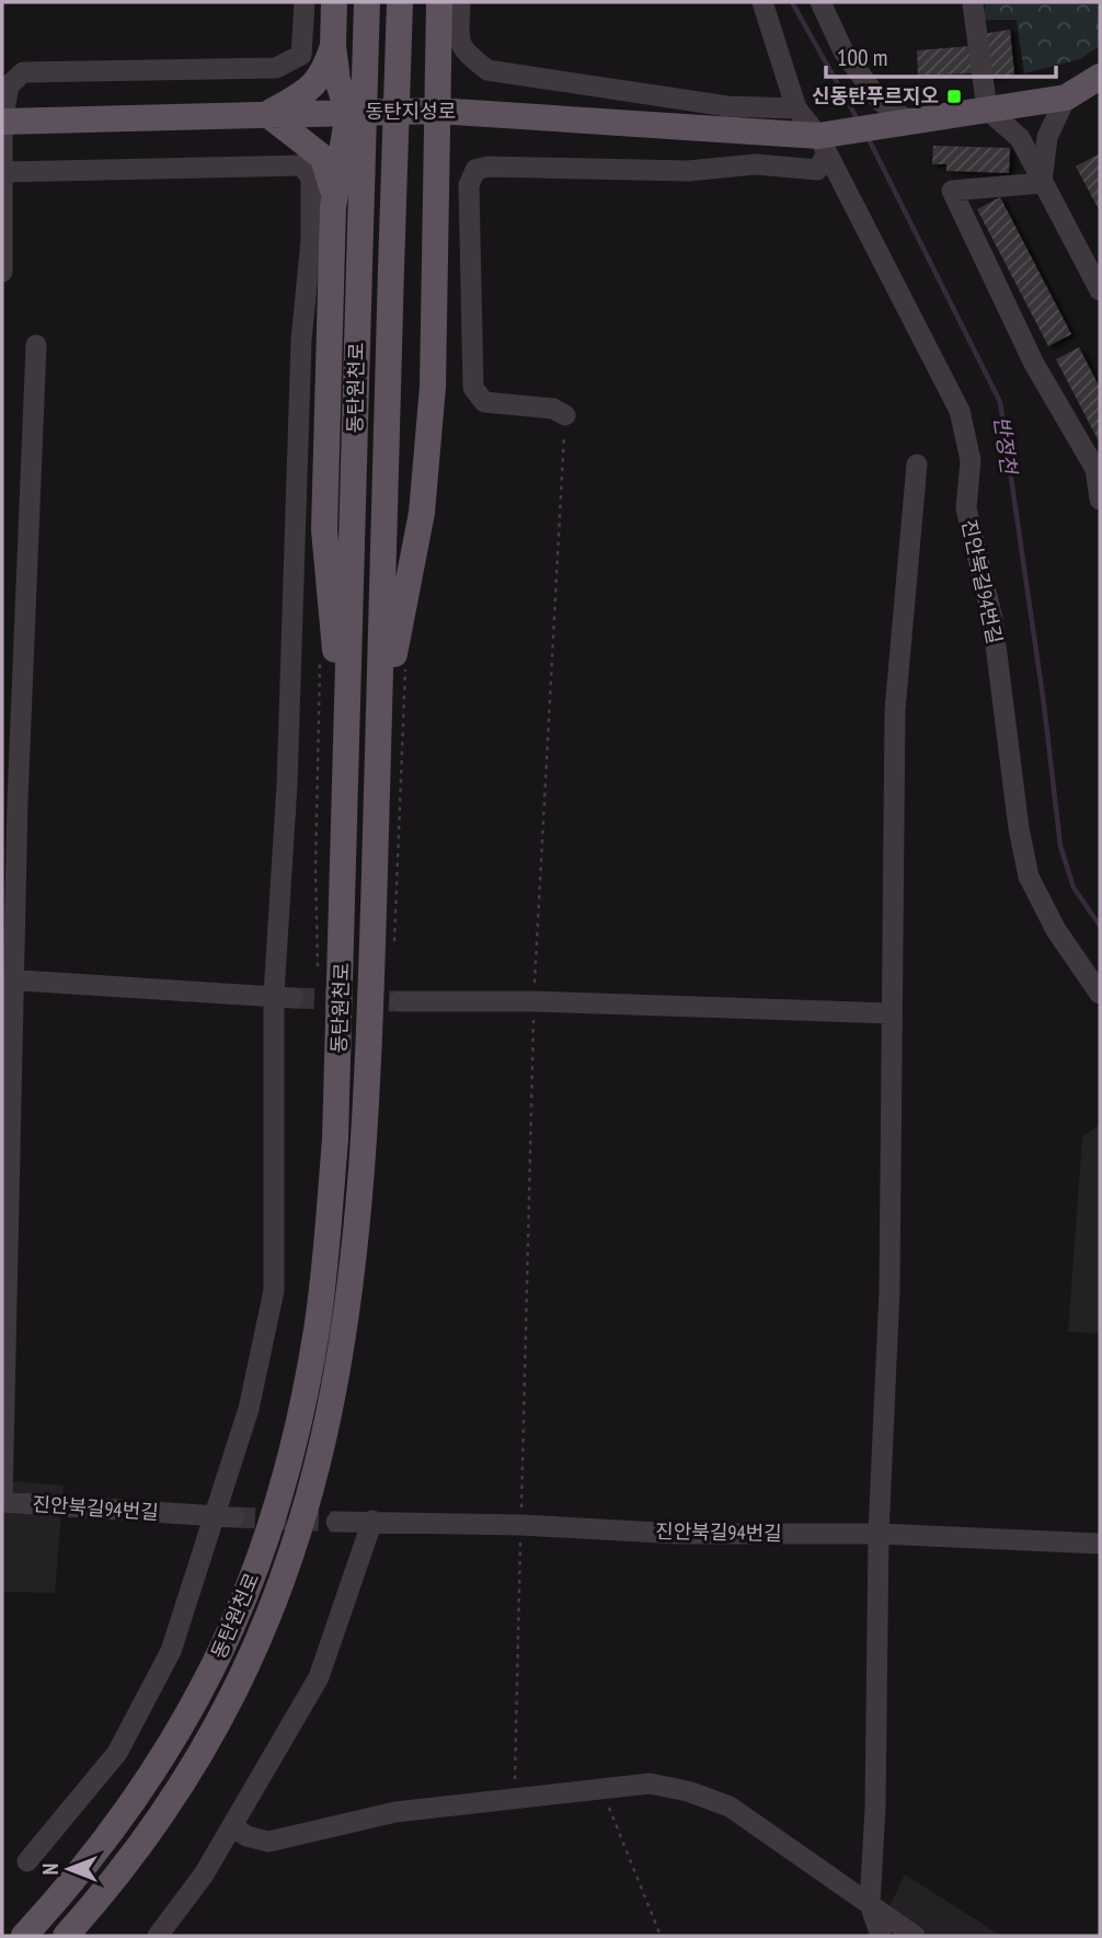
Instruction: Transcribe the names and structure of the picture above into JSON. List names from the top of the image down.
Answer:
{
  "streets": {
    "main road": ["동탄지성로", "동탄원천로"],
    "street": ["진안북길94번길"]
  },
  "crossings": [
    ["동탄지성로", "진안북길94번길"]
  ],
  "water": ["반정천"],
  "places": {
    "transit": ["신동탄푸르지오"]
  },
  "scale_bar": "100 m",
  "north": "left"
}
